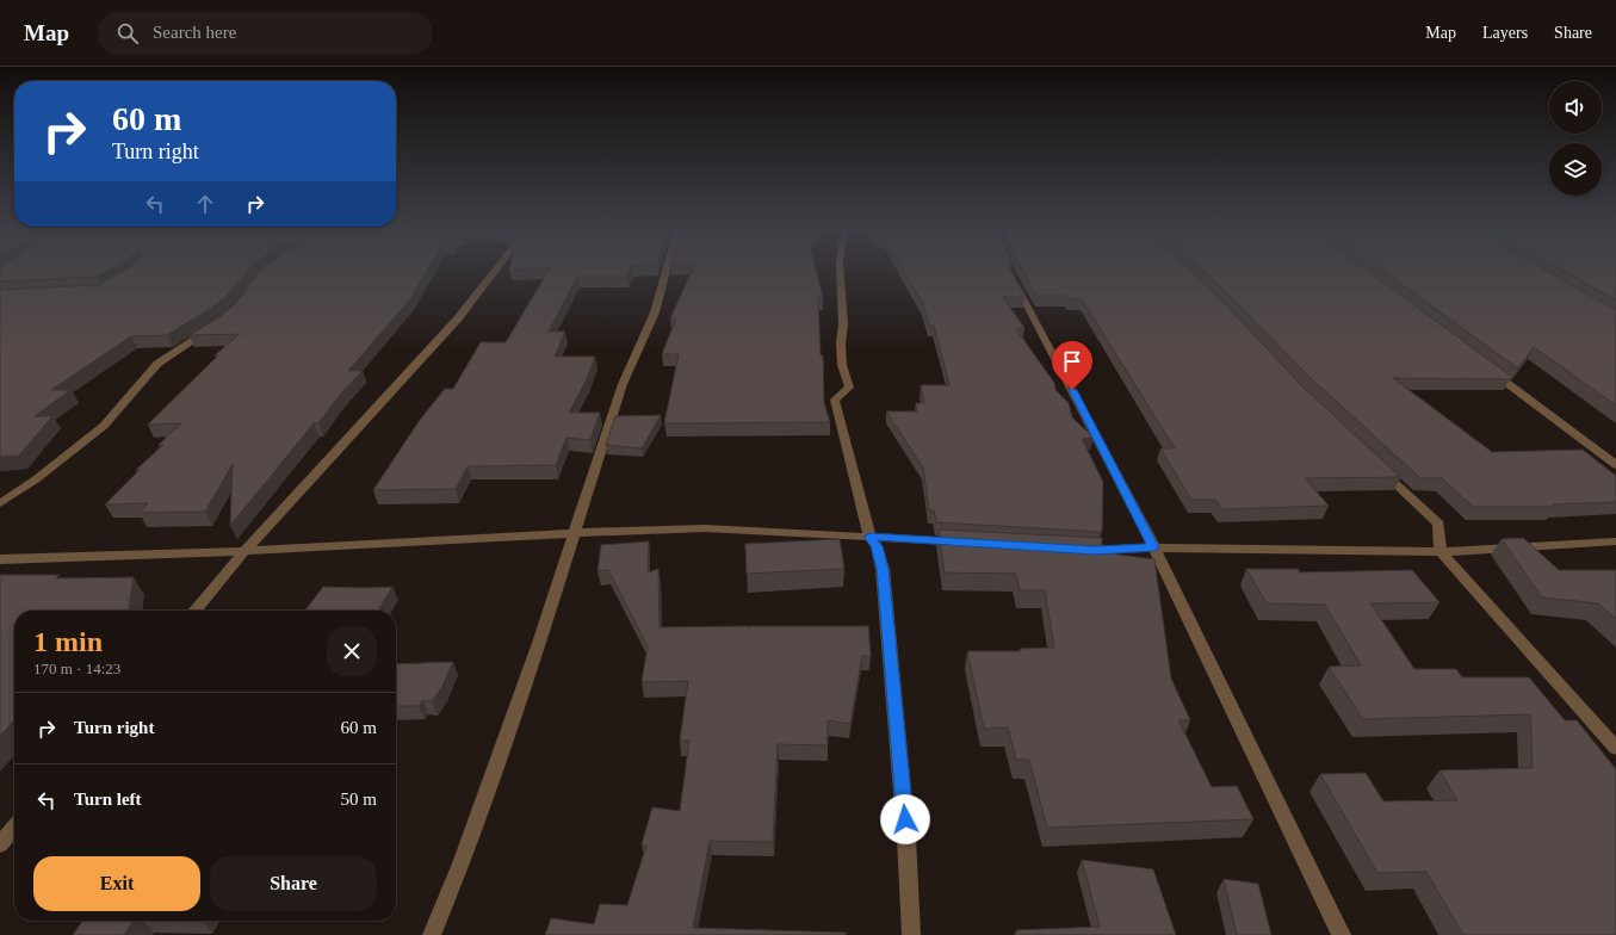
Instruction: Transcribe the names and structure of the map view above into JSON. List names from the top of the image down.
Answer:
{
  "page": {
    "header": "Map",
    "search": "Search here",
    "nav": ["Map", "Layers", "Share"],
    "turn": ["60 m", "Turn right"],
    "heading": ["1 min", "170 m · 14:23"],
    "list": [
      {
        "name": "Turn right",
        "value": "60 m"
      },
      {
        "name": "Turn left",
        "value": "50 m"
      }
    ],
    "buttons": ["Exit", "Share"]
  }
}
